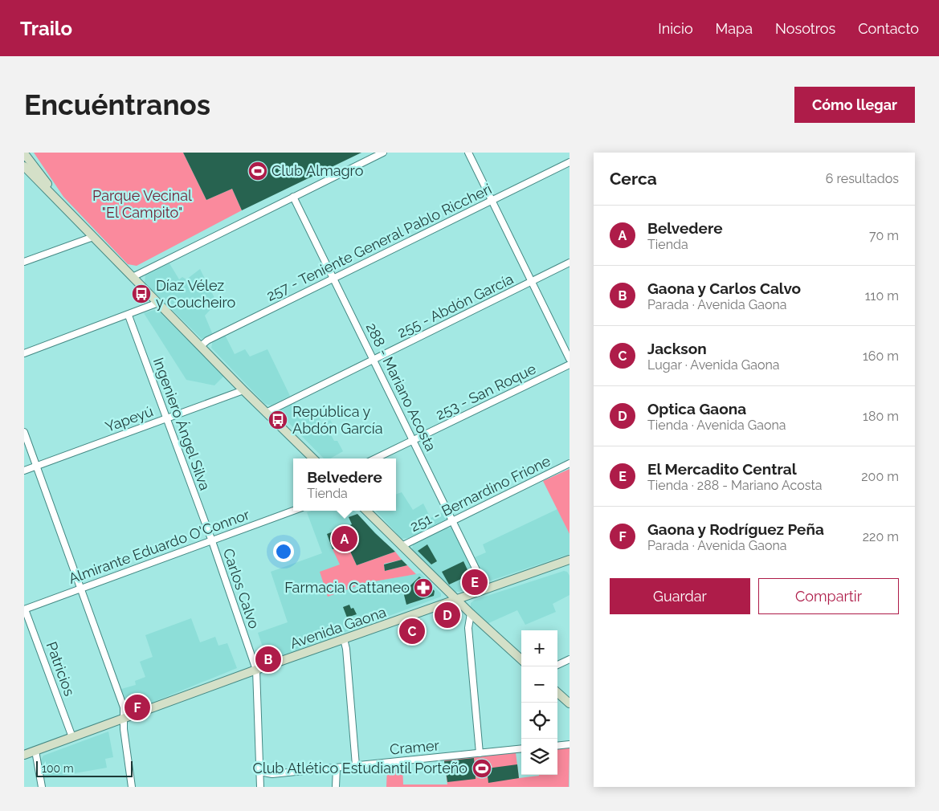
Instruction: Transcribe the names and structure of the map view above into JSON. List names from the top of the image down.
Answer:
{
  "streets": {
    "main road": ["Avenida Gaona"],
    "street": [
      "257 - Teniente General Pablo Riccheri",
      "255 - Abdón García",
      "288 - Mariano Acosta",
      "253 - San Roque",
      "Yapeyú",
      "Ingeniero Ángel Silva",
      "251 - Bernardino Frione",
      "Almirante Eduardo O'Connor",
      "Carlos Calvo",
      "Patricios",
      "Cramer"
    ]
  },
  "crossings": [
    ["257 - Teniente General Pablo Riccheri", "288 - Mariano Acosta"],
    ["255 - Abdón García", "288 - Mariano Acosta"],
    ["288 - Mariano Acosta", "253 - San Roque"],
    ["288 - Mariano Acosta", "251 - Bernardino Frione"],
    ["288 - Mariano Acosta", "Avenida Gaona"],
    ["Yapeyú", "Ingeniero Ángel Silva"],
    ["Ingeniero Ángel Silva", "Almirante Eduardo O'Connor"],
    ["Ingeniero Ángel Silva", "Carlos Calvo"],
    ["Almirante Eduardo O'Connor", "Carlos Calvo"],
    ["Almirante Eduardo O'Connor", "Patricios"],
    ["Carlos Calvo", "Avenida Gaona"],
    ["Carlos Calvo", "Cramer"],
    ["Avenida Gaona", "Patricios"]
  ],
  "parks": ["Parque Vecinal \"El Campito\""],
  "places": {
    "sports": ["Club Almagro", "Club Atlético Estudiantil Porteño"],
    "bus stop": ["Díaz Vélez y Coucheiro", "República y Abdón García"],
    "pharmacy": ["Farmacia Cattaneo"]
  },
  "scale_bar": "100 m",
  "page": {
    "header": "Trailo",
    "nav": [
      "Inicio",
      "Mapa",
      "Nosotros",
      "Contacto"
    ],
    "buttons": [
      "Cómo llegar",
      ["Guardar", "Compartir"]
    ],
    "title": "Encuéntranos",
    "heading": ["Cerca", "6 resultados"],
    "list": [
      {
        "mark": "A",
        "name": "Belvedere",
        "note": "Tienda",
        "value": "70 m"
      },
      {
        "mark": "B",
        "name": "Gaona y Carlos Calvo",
        "note": "Parada · Avenida Gaona",
        "value": "110 m"
      },
      {
        "mark": "C",
        "name": "Jackson",
        "note": "Lugar · Avenida Gaona",
        "value": "160 m"
      },
      {
        "mark": "D",
        "name": "Optica Gaona",
        "note": "Tienda · Avenida Gaona",
        "value": "180 m"
      },
      {
        "mark": "E",
        "name": "El Mercadito Central",
        "note": "Tienda · 288 - Mariano Acosta",
        "value": "200 m"
      },
      {
        "mark": "F",
        "name": "Gaona y Rodríguez Peña",
        "note": "Parada · Avenida Gaona",
        "value": "220 m"
      }
    ],
    "popup": ["Belvedere", "Tienda"],
    "pins": [
      "A",
      "E",
      "D",
      "C",
      "B",
      "F"
    ],
    "map_buttons": ["+", "−"],
    "scale": "100 m"
  }
}
